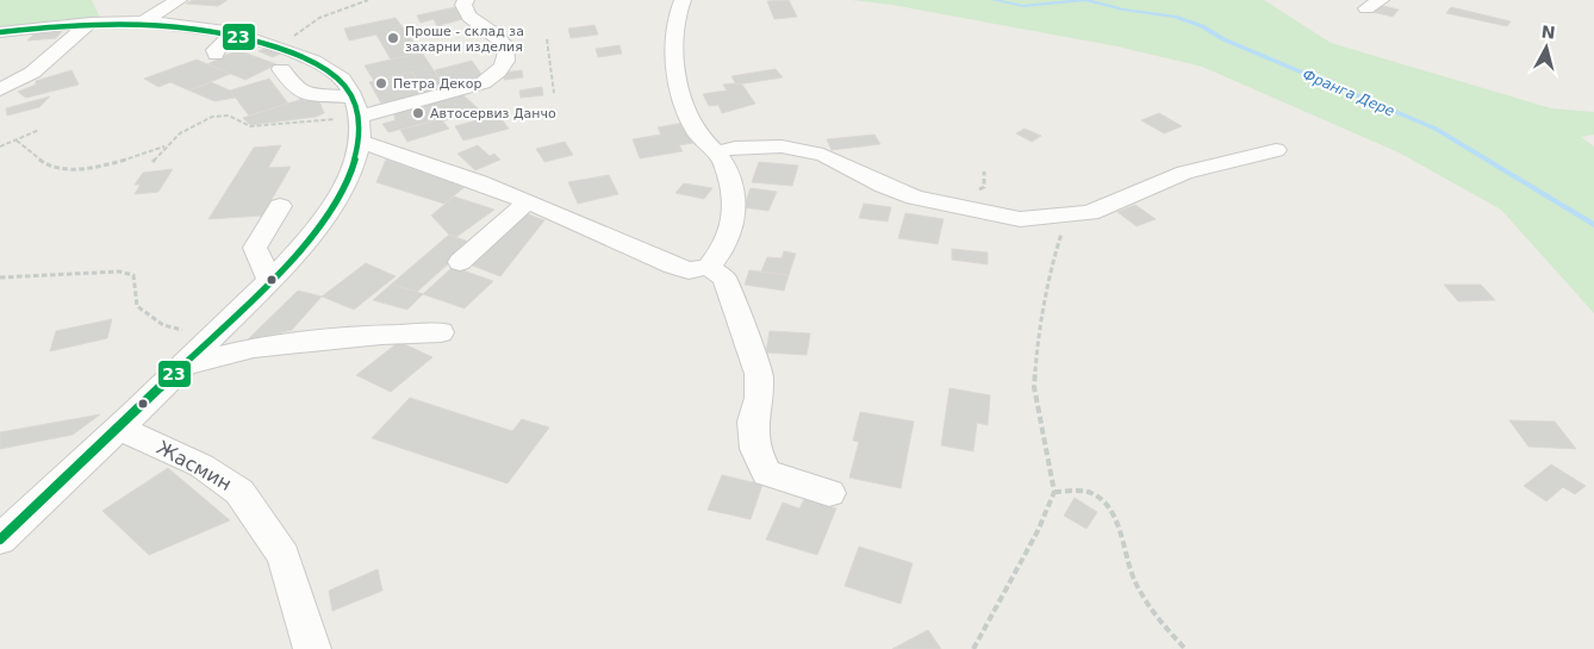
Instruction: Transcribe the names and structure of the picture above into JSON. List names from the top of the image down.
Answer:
{
  "streets": {
    "street": ["Жасмин"]
  },
  "water": ["Франга Дере"],
  "places": ["Проше - склад за захарни изделия", "Петра Декор", "Автосервиз Данчо"],
  "lines": ["transit line 23"],
  "north": "top"
}
